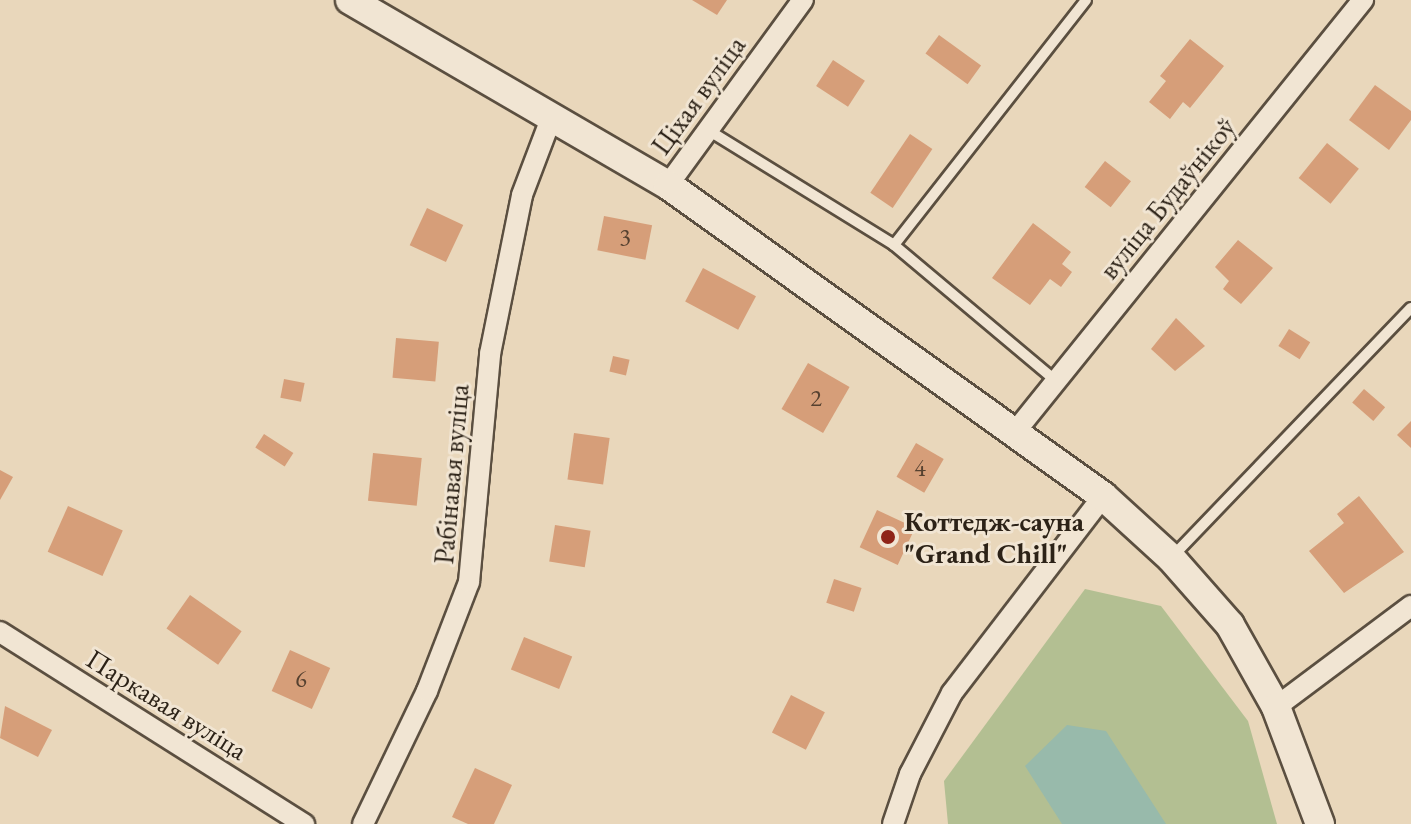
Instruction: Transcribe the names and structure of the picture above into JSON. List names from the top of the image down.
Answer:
{
  "streets": {
    "street": [
      "Ціхая вуліца",
      "вуліца Будаўнікоў",
      "Рабінавая вуліца",
      "Паркавая вуліца"
    ]
  },
  "places": ["Коттедж-сауна \"Grand Chill\""],
  "house_numbers": [
    "3",
    "2",
    "4",
    "6"
  ]
}
